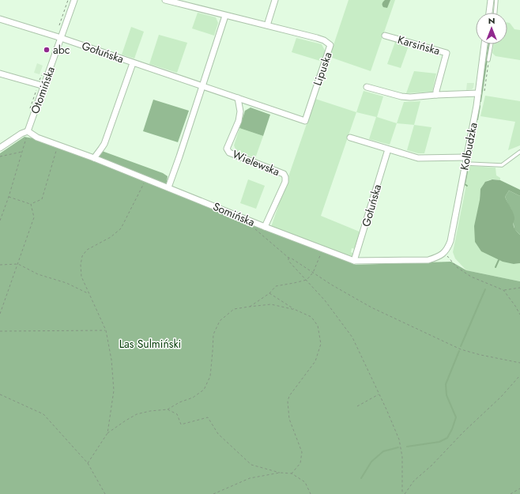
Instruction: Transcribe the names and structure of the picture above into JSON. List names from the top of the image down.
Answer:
{
  "streets": {
    "street": [
      "Karsińska",
      "Gołuńska",
      "Lipuska",
      "Otomińska",
      "Kolbudzka",
      "Wielewska",
      "Somińska"
    ]
  },
  "crossings": [
    ["Gołuńska", "Lipuska"],
    ["Gołuńska", "Otomińska"],
    ["Gołuńska", "Wielewska"],
    ["Gołuńska", "Somińska"],
    ["Otomińska", "Somińska"],
    ["Kolbudzka", "Somińska"],
    ["Wielewska", "Somińska"]
  ],
  "parks": ["Las Sulmiński"],
  "places": ["abc"],
  "north": "top"
}
